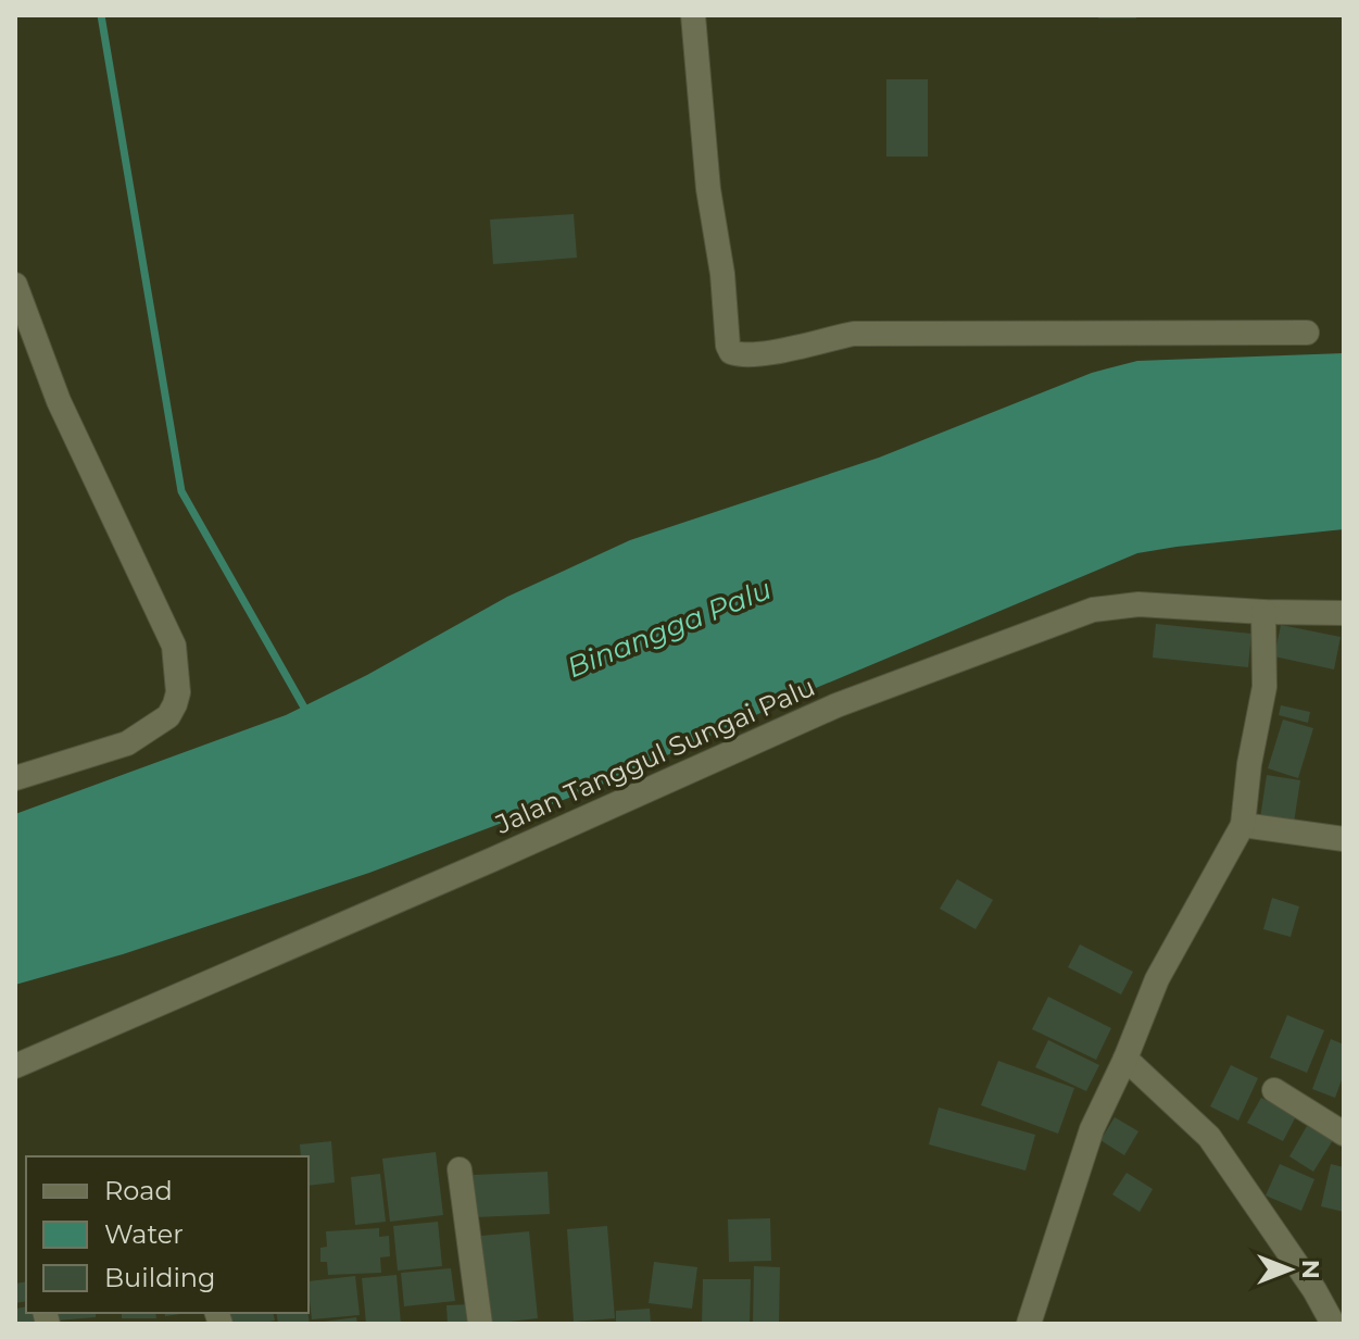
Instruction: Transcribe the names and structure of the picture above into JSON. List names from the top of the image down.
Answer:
{
  "streets": {
    "street": ["Jalan Tanggul Sungai Palu"]
  },
  "water": ["Binangga Palu"],
  "legend": ["Road", "Water", "Building"],
  "north": "right"
}
